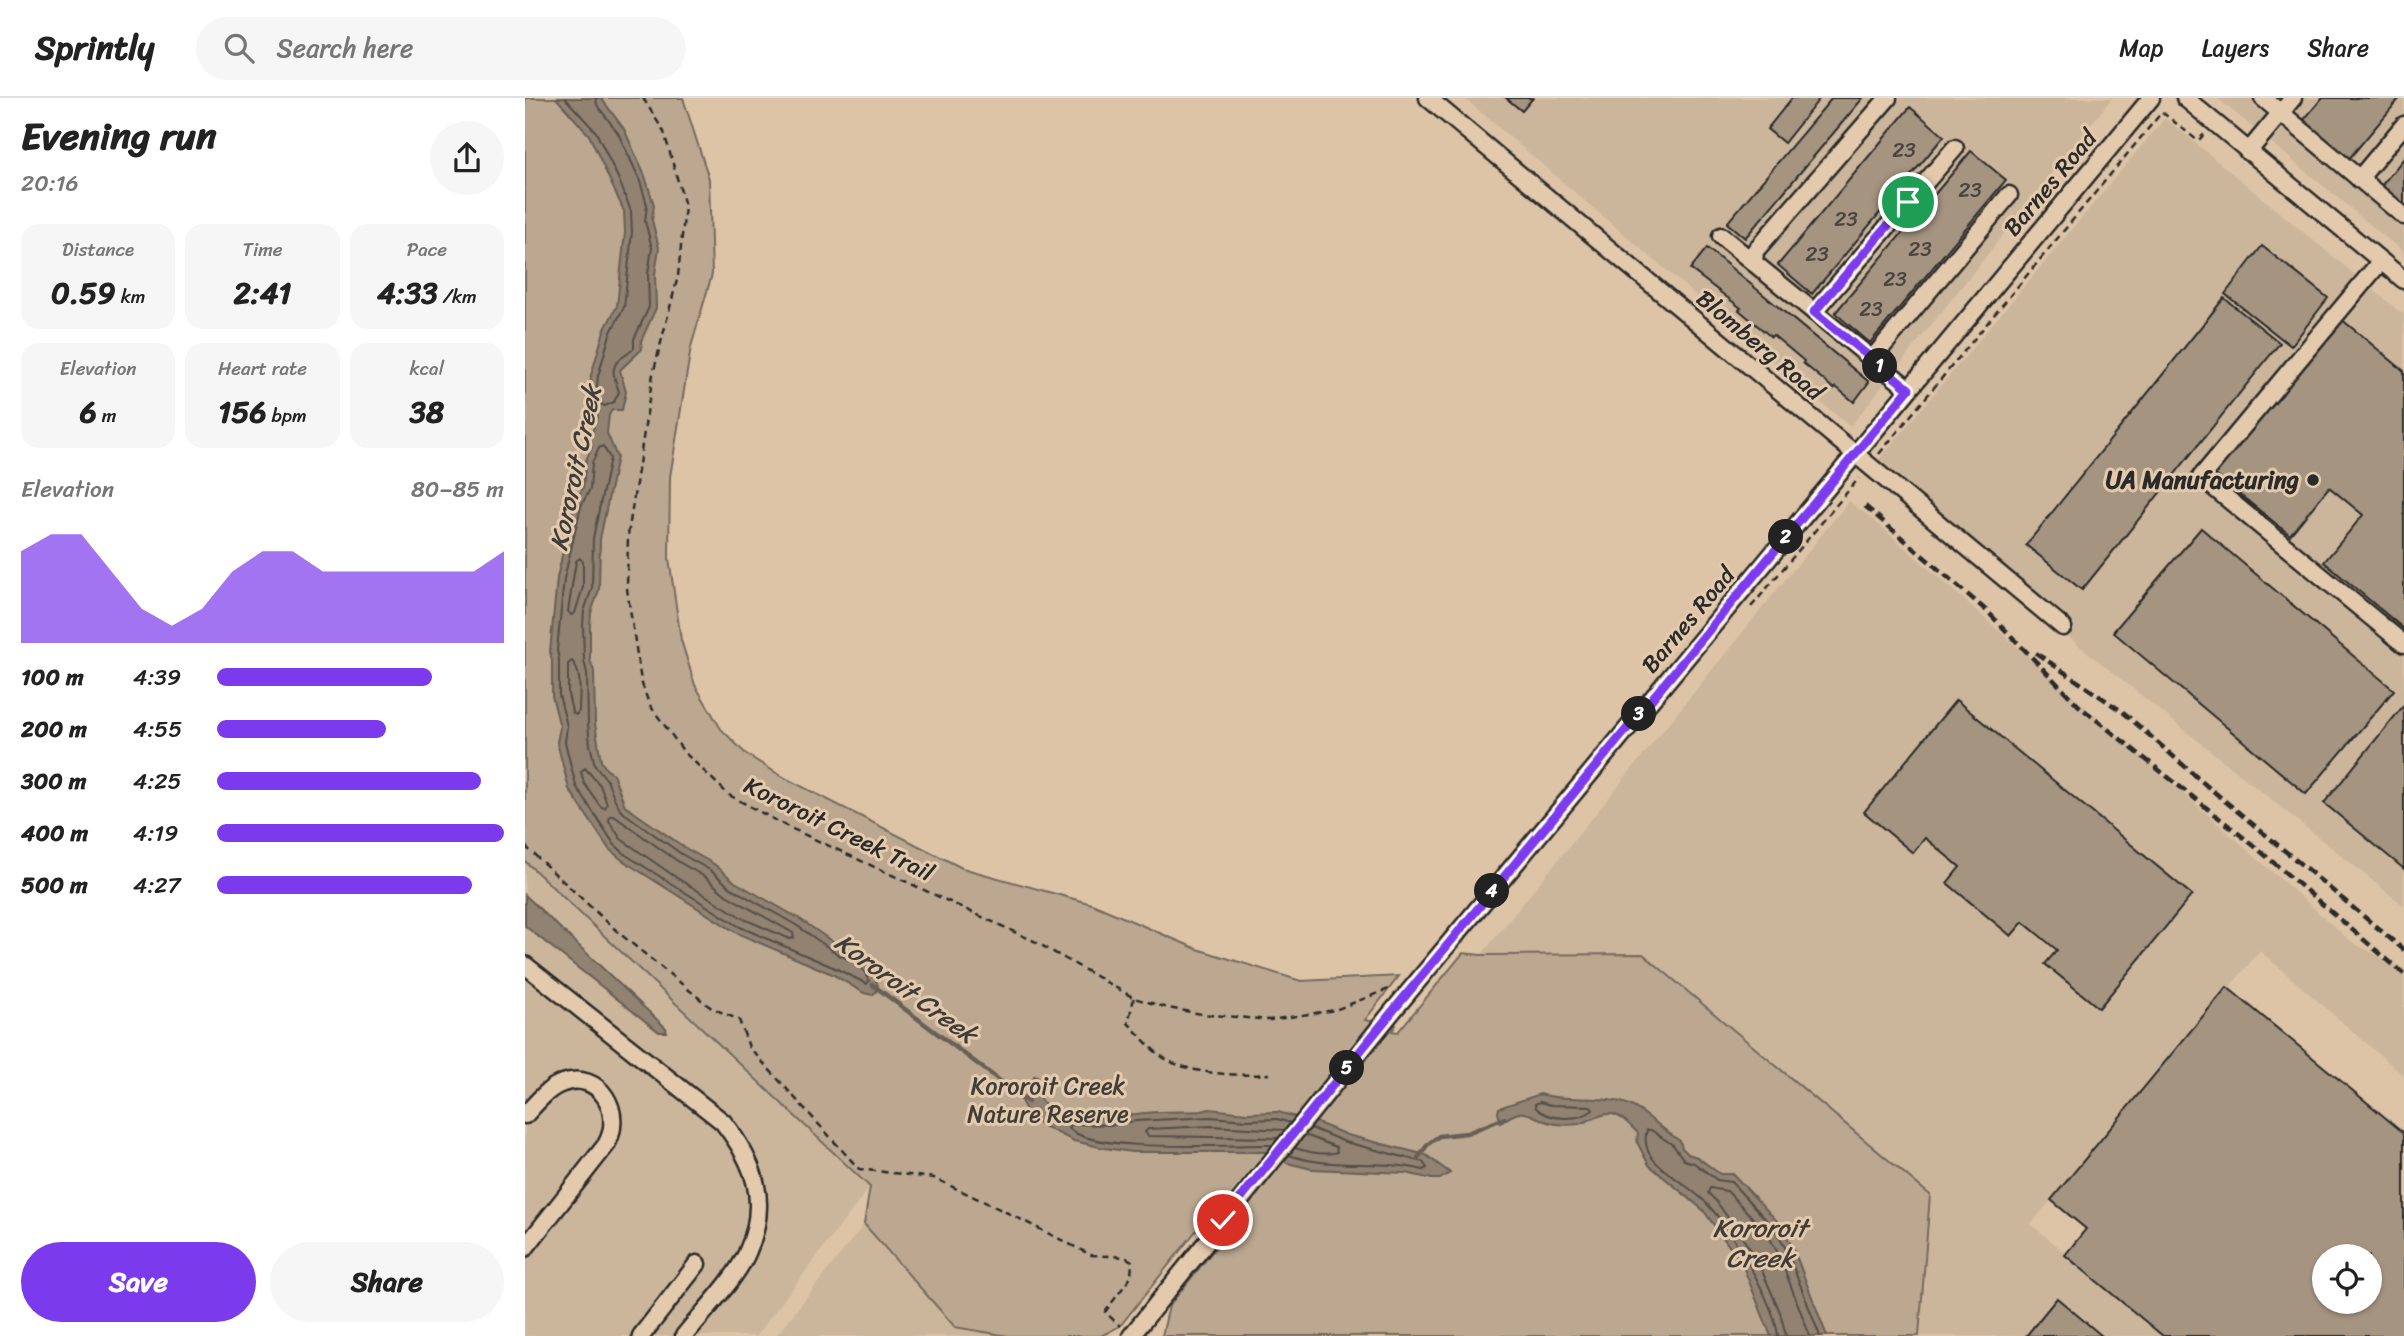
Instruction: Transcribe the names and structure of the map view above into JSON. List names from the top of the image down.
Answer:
{
  "streets": {
    "street": ["Barnes Road", "Blomberg Road"],
    "path": ["Kororoit Creek Trail"]
  },
  "crossings": [
    ["Barnes Road", "Blomberg Road"]
  ],
  "water": ["Kororoit Creek"],
  "parks": ["Kororoit Creek Nature Reserve"],
  "places": ["UA Manufacturing"],
  "house_numbers": [
    "23",
    "23",
    "23",
    "23",
    "23",
    "23",
    "23"
  ],
  "page": {
    "header": "Sprintly",
    "search": "Search here",
    "nav": ["Map", "Layers", "Share"],
    "heading": ["Evening run", "20:16"],
    "stats": [
      ["Distance", "0.59 km"],
      ["Time", "2:41"],
      ["Pace", "4:33 /km"],
      ["Elevation", "6 m"],
      ["Heart rate", "156 bpm"],
      ["kcal", "38"]
    ],
    "pins": [
      "1",
      "2",
      "3",
      "4",
      "5"
    ],
    "chart": ["Elevation", "80–85 m"],
    "list": [
      {
        "name": "100 m",
        "note": "4:39"
      },
      {
        "name": "200 m",
        "note": "4:55"
      },
      {
        "name": "300 m",
        "note": "4:25"
      },
      {
        "name": "400 m",
        "note": "4:19"
      },
      {
        "name": "500 m",
        "note": "4:27"
      }
    ],
    "buttons": ["Save", "Share"]
  }
}
